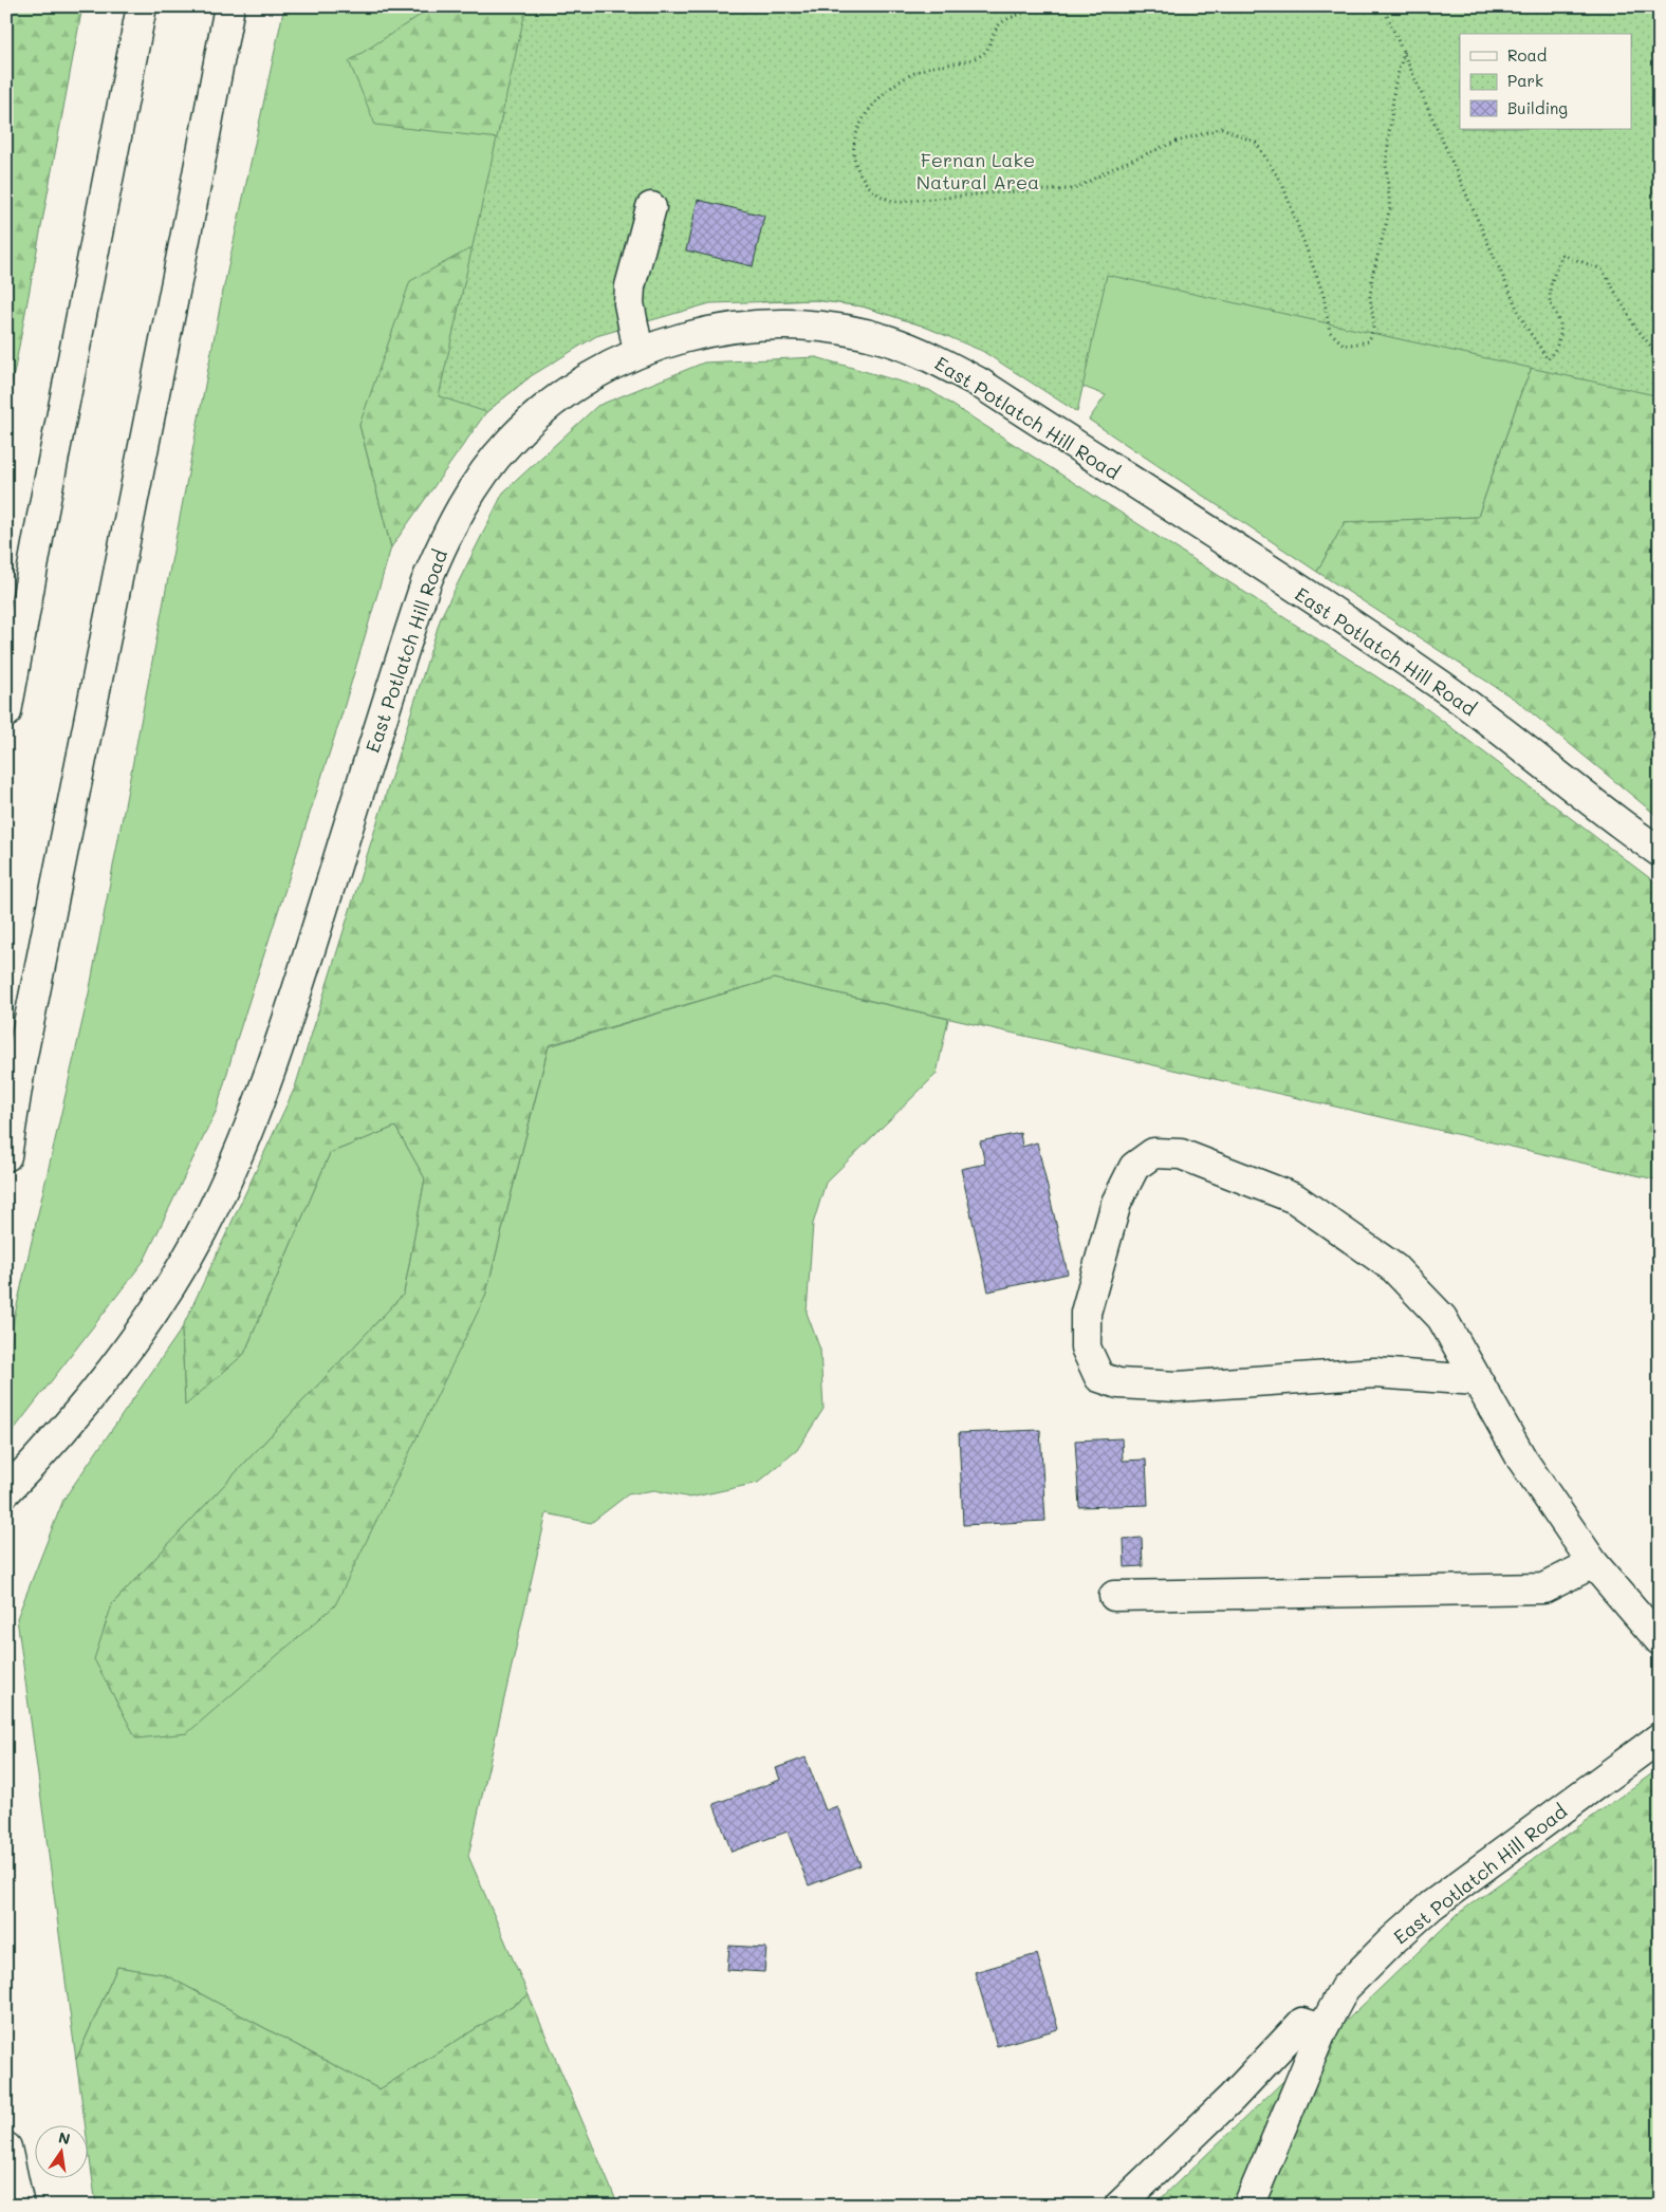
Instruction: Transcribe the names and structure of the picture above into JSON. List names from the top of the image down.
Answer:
{
  "streets": {
    "main road": ["East Potlatch Hill Road"]
  },
  "parks": ["Fernan Lake Natural Area"],
  "legend": ["Road", "Park", "Building"],
  "north": "top"
}
